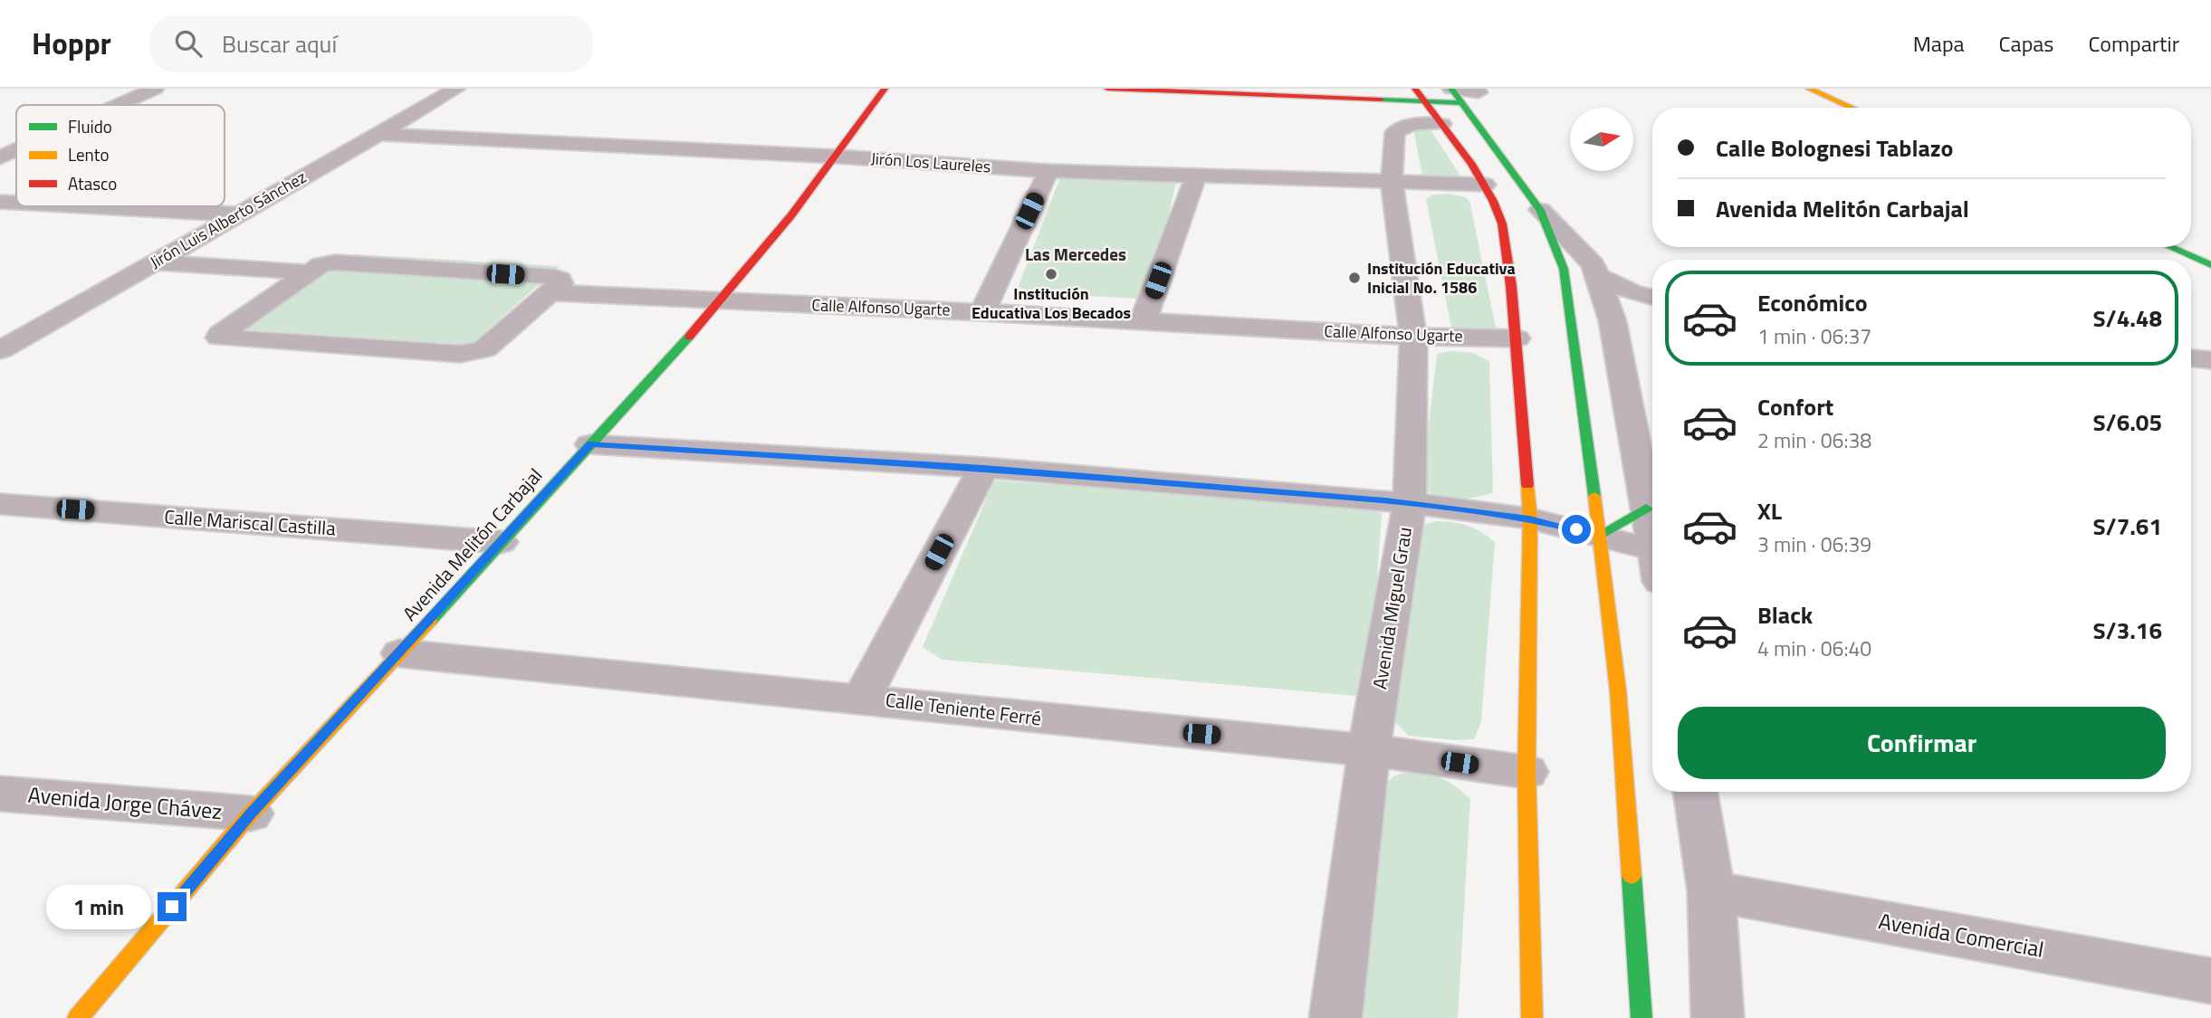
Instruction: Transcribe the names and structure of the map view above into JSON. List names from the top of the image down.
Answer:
{
  "streets": {
    "main road": ["Avenida Melitón Carbajal"],
    "street": [
      "Jirón Los Laureles",
      "Jirón Luis Alberto Sánchez",
      "Calle Alfonso Ugarte",
      "Calle Mariscal Castilla",
      "Avenida Miguel Grau",
      "Calle Teniente Ferré",
      "Avenida Jorge Chávez",
      "Avenida Comercial"
    ]
  },
  "crossings": [
    ["Jirón Los Laureles", "Jirón Luis Alberto Sánchez"],
    ["Jirón Los Laureles", "Avenida Melitón Carbajal"],
    ["Jirón Los Laureles", "Avenida Miguel Grau"],
    ["Calle Alfonso Ugarte", "Avenida Melitón Carbajal"],
    ["Calle Alfonso Ugarte", "Avenida Miguel Grau"],
    ["Calle Mariscal Castilla", "Avenida Melitón Carbajal"],
    ["Avenida Melitón Carbajal", "Calle Teniente Ferré"],
    ["Avenida Melitón Carbajal", "Avenida Jorge Chávez"],
    ["Avenida Miguel Grau", "Calle Teniente Ferré"]
  ],
  "districts": ["Las Mercedes"],
  "places": ["Institución Educativa Los Becados", "Institución Educativa Inicial No. 1586"],
  "legend": ["Fluido", "Lento", "Atasco"],
  "north": "right",
  "page": {
    "header": "Hoppr",
    "search": "Buscar aquí",
    "nav": ["Mapa", "Capas", "Compartir"],
    "banner": ["Calle Bolognesi Tablazo", "Avenida Melitón Carbajal"],
    "list": [
      {
        "name": "Económico",
        "note": "1 min · 06:37",
        "value": "S/4.48"
      },
      {
        "name": "Confort",
        "note": "2 min · 06:38",
        "value": "S/6.05"
      },
      {
        "name": "XL",
        "note": "3 min · 06:39",
        "value": "S/7.61"
      },
      {
        "name": "Black",
        "note": "4 min · 06:40",
        "value": "S/3.16"
      }
    ],
    "buttons": "Confirmar",
    "bubble": "1 min"
  }
}
